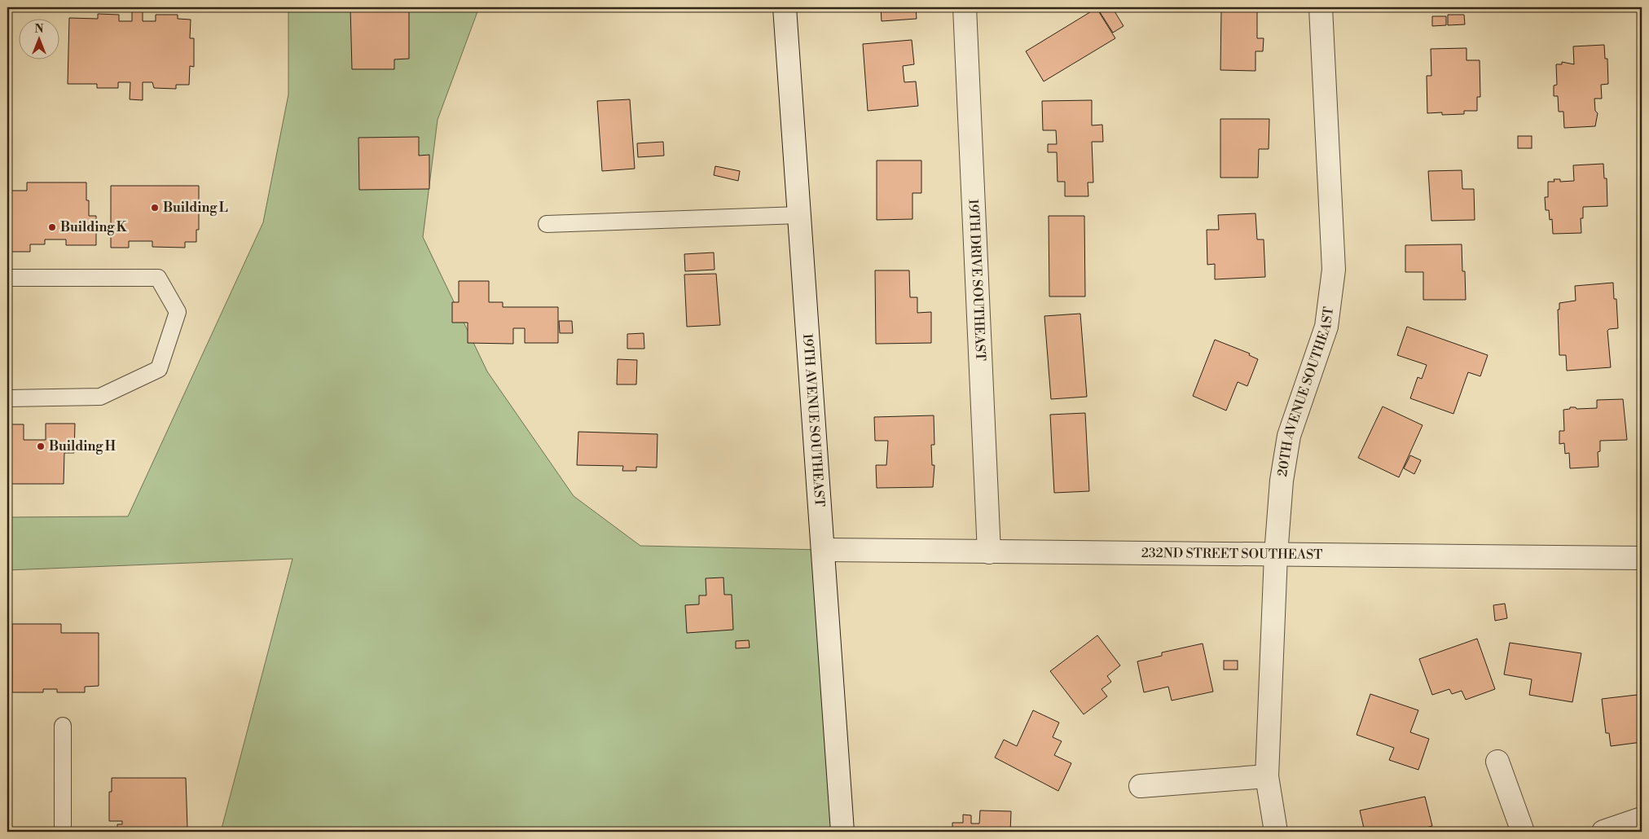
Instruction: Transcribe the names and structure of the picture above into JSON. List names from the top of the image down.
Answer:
{
  "streets": {
    "street": [
      "19TH DRIVE SOUTHEAST",
      "20TH AVENUE SOUTHEAST",
      "19TH AVENUE SOUTHEAST",
      "232ND STREET SOUTHEAST"
    ]
  },
  "crossings": [
    ["19TH DRIVE SOUTHEAST", "232ND STREET SOUTHEAST"],
    ["20TH AVENUE SOUTHEAST", "232ND STREET SOUTHEAST"],
    ["19TH AVENUE SOUTHEAST", "232ND STREET SOUTHEAST"]
  ],
  "places": ["Building L", "Building K", "Building H"],
  "north": "top"
}
